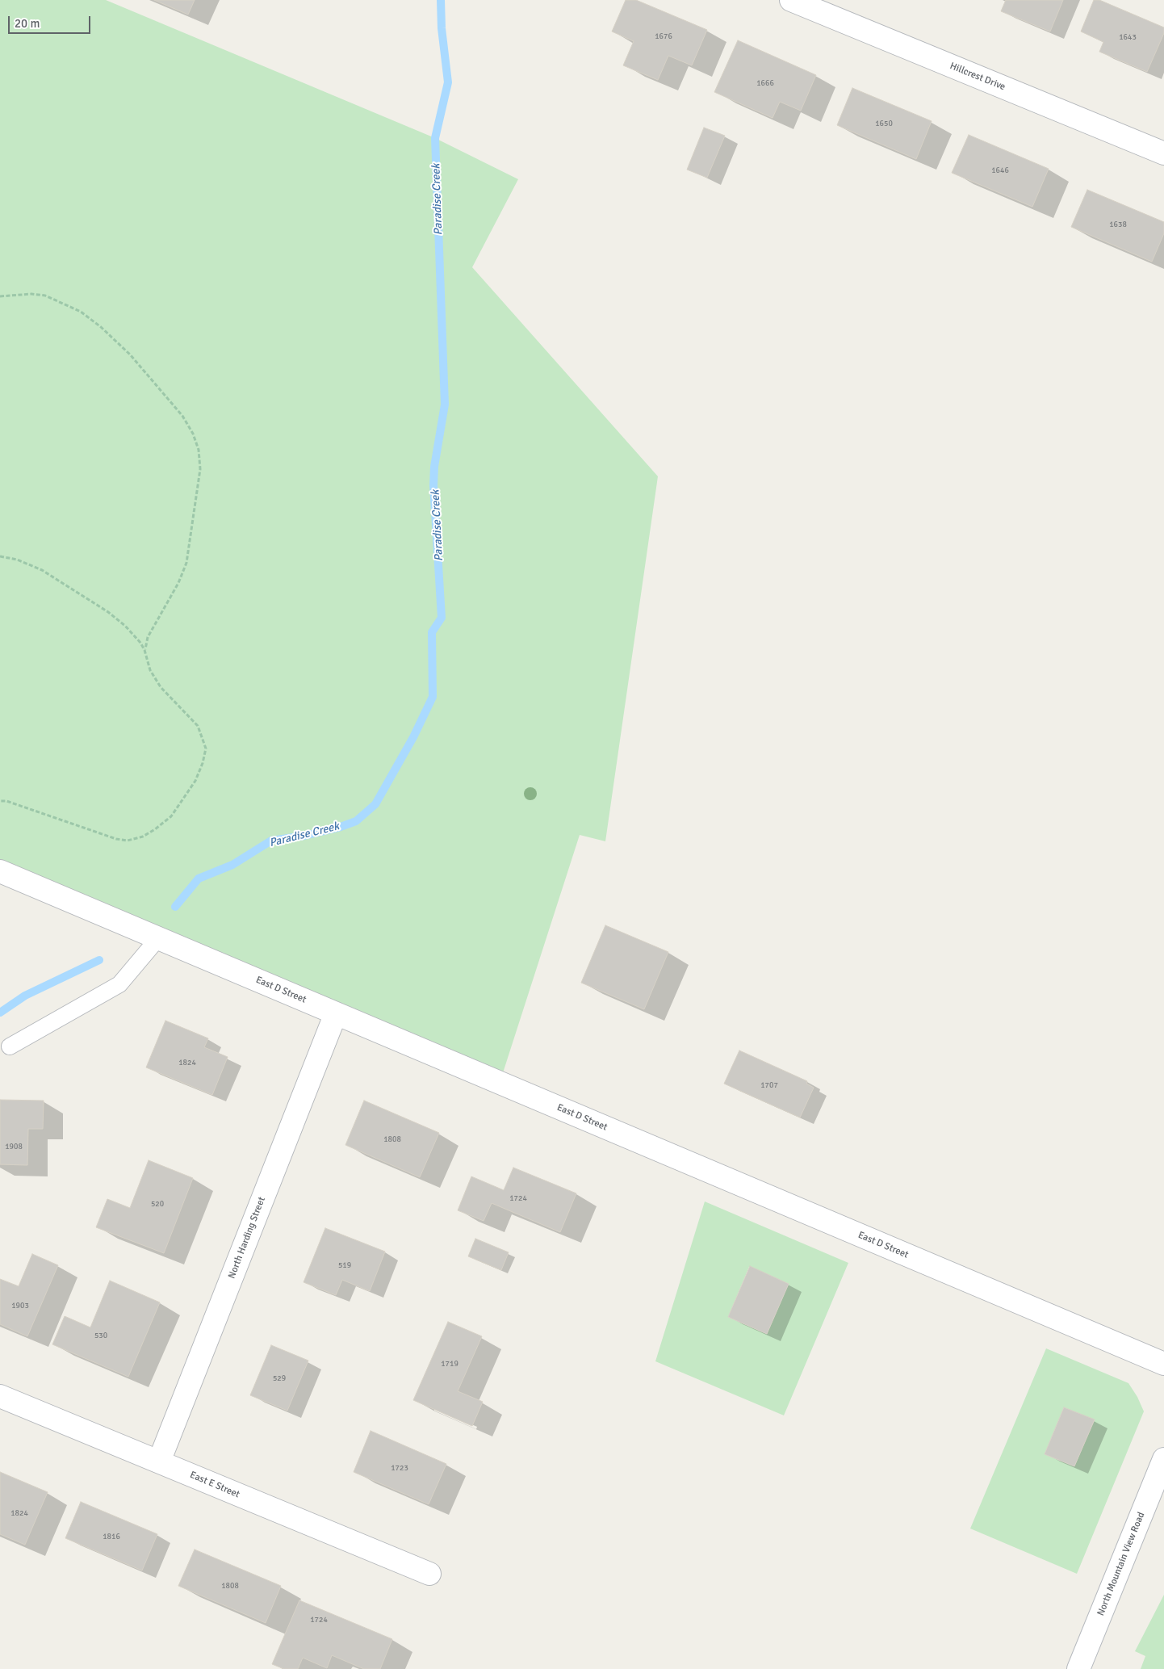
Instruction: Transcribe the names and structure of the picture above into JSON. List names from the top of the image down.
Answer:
{
  "streets": {
    "street": [
      "Hillcrest Drive",
      "East D Street",
      "North Harding Street",
      "East E Street",
      "North Mountain View Road"
    ]
  },
  "crossings": [
    ["East D Street", "North Harding Street"],
    ["North Harding Street", "East E Street"]
  ],
  "water": ["Paradise Creek"],
  "house_numbers": [
    "1676",
    "1643",
    "1666",
    "1650",
    "1646",
    "1638",
    "1824",
    "1707",
    "1808",
    "1908",
    "1724",
    "520",
    "519",
    "1903",
    "530",
    "1719",
    "529",
    "1723",
    "1824",
    "1816",
    "1808",
    "1724"
  ],
  "scale_bar": "20 m"
}
